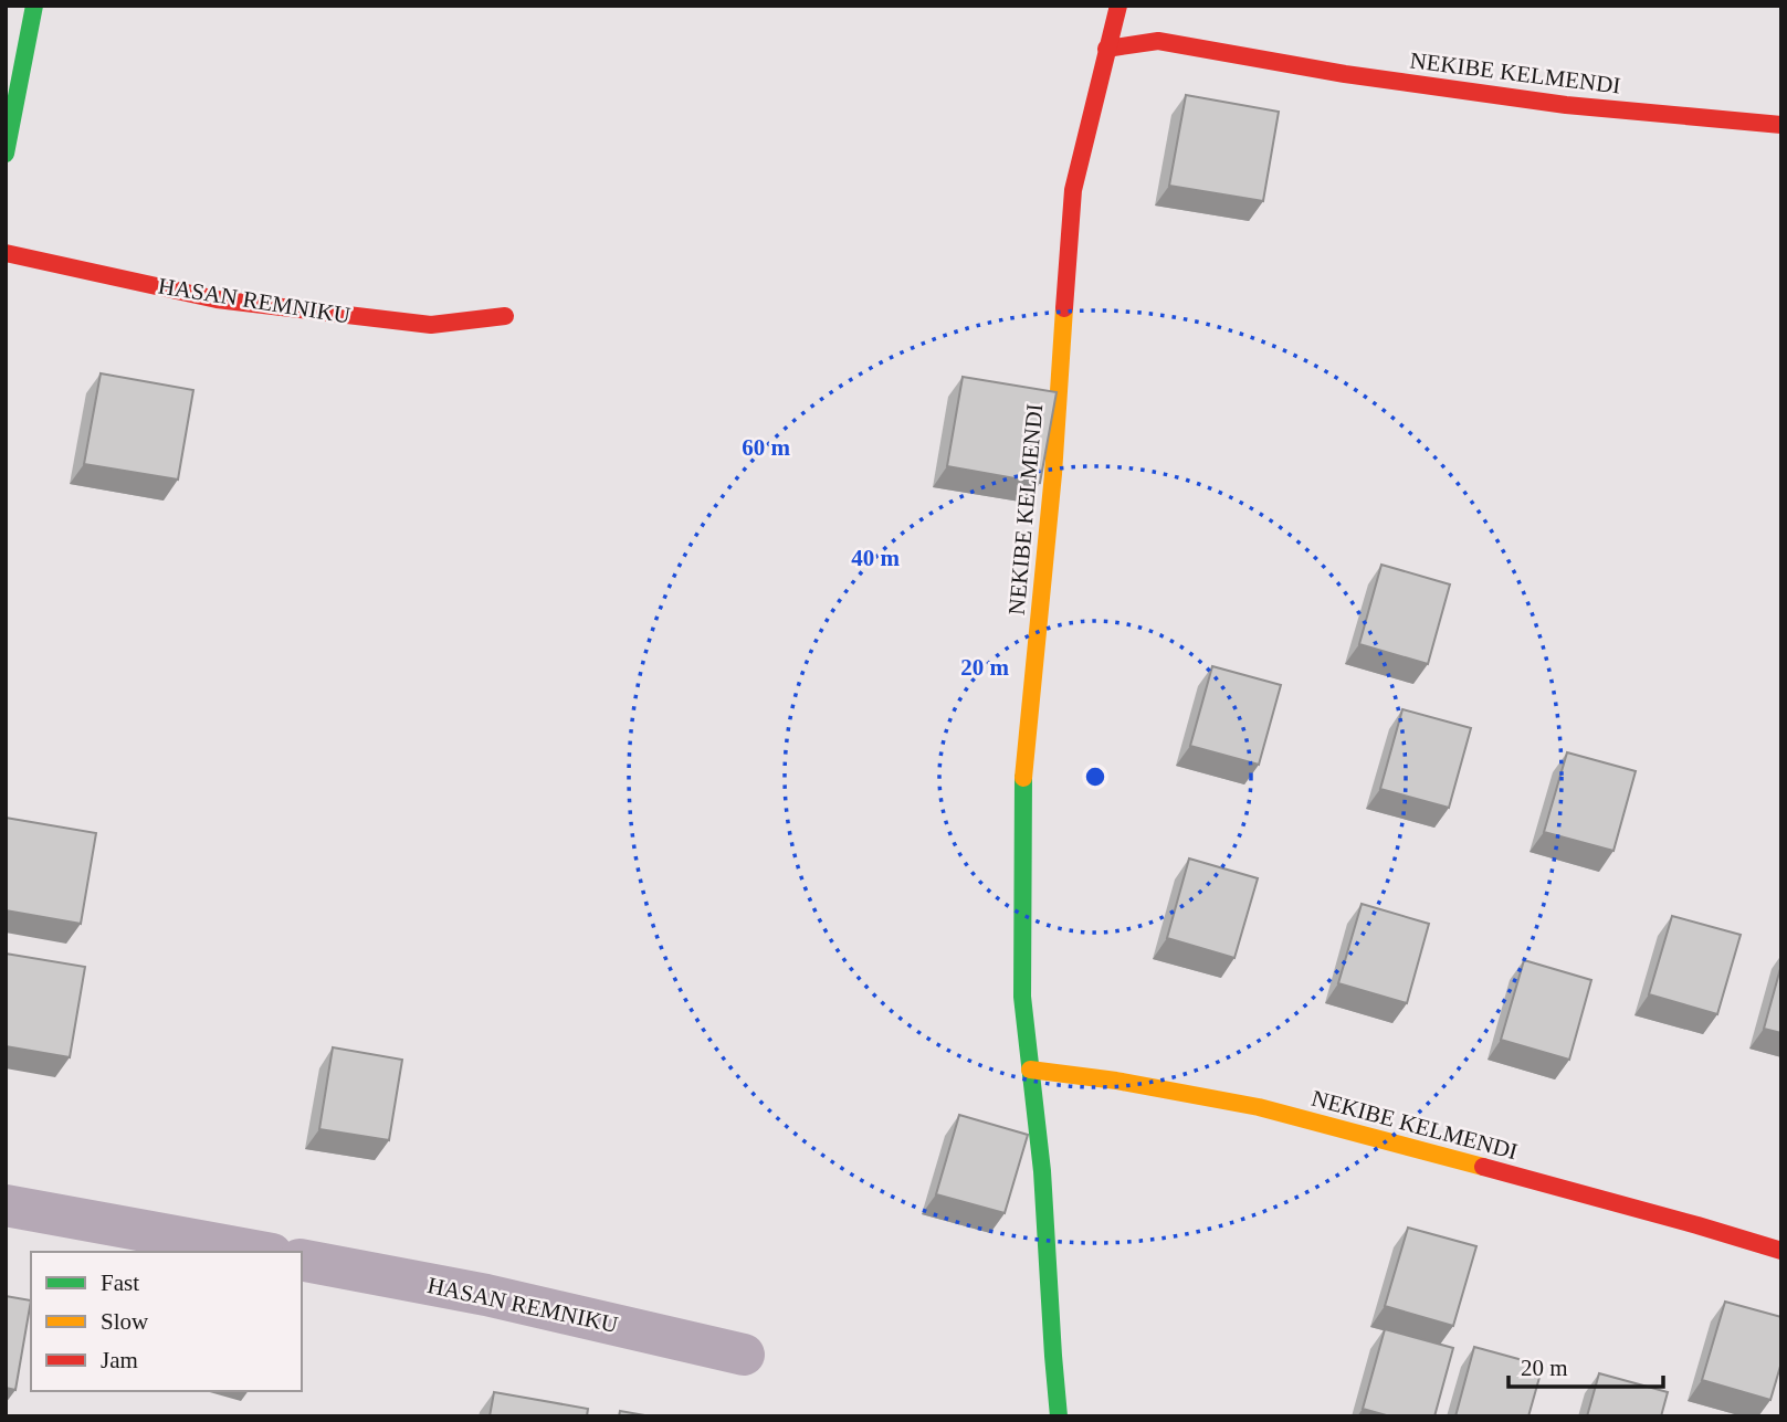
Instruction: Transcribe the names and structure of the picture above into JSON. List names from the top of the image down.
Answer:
{
  "streets": {
    "street": ["NEKIBE KELMENDI", "HASAN REMNIKU"]
  },
  "legend": ["Fast", "Slow", "Jam"],
  "scale_bar": "20 m",
  "rings": ["60 m", "40 m", "20 m"]
}
